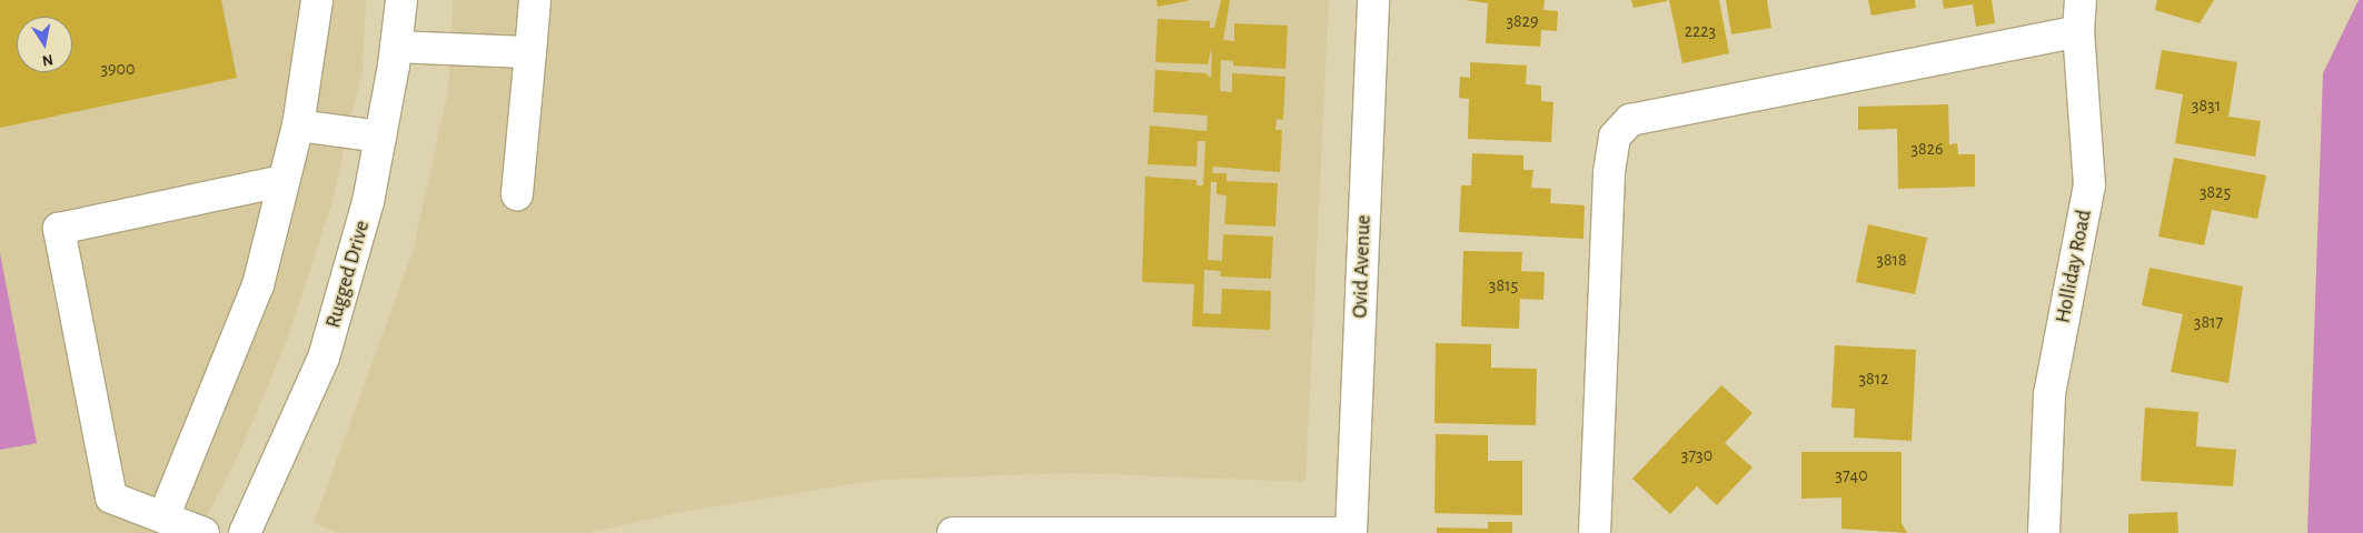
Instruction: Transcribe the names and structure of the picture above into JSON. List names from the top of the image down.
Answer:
{
  "streets": {
    "street": ["Ovid Avenue", "Holliday Road", "Rugged Drive"]
  },
  "house_numbers": [
    "3829",
    "2223",
    "3900",
    "3831",
    "3826",
    "3825",
    "3818",
    "3815",
    "3817",
    "3812",
    "3730",
    "3740"
  ],
  "north": "bottom"
}
